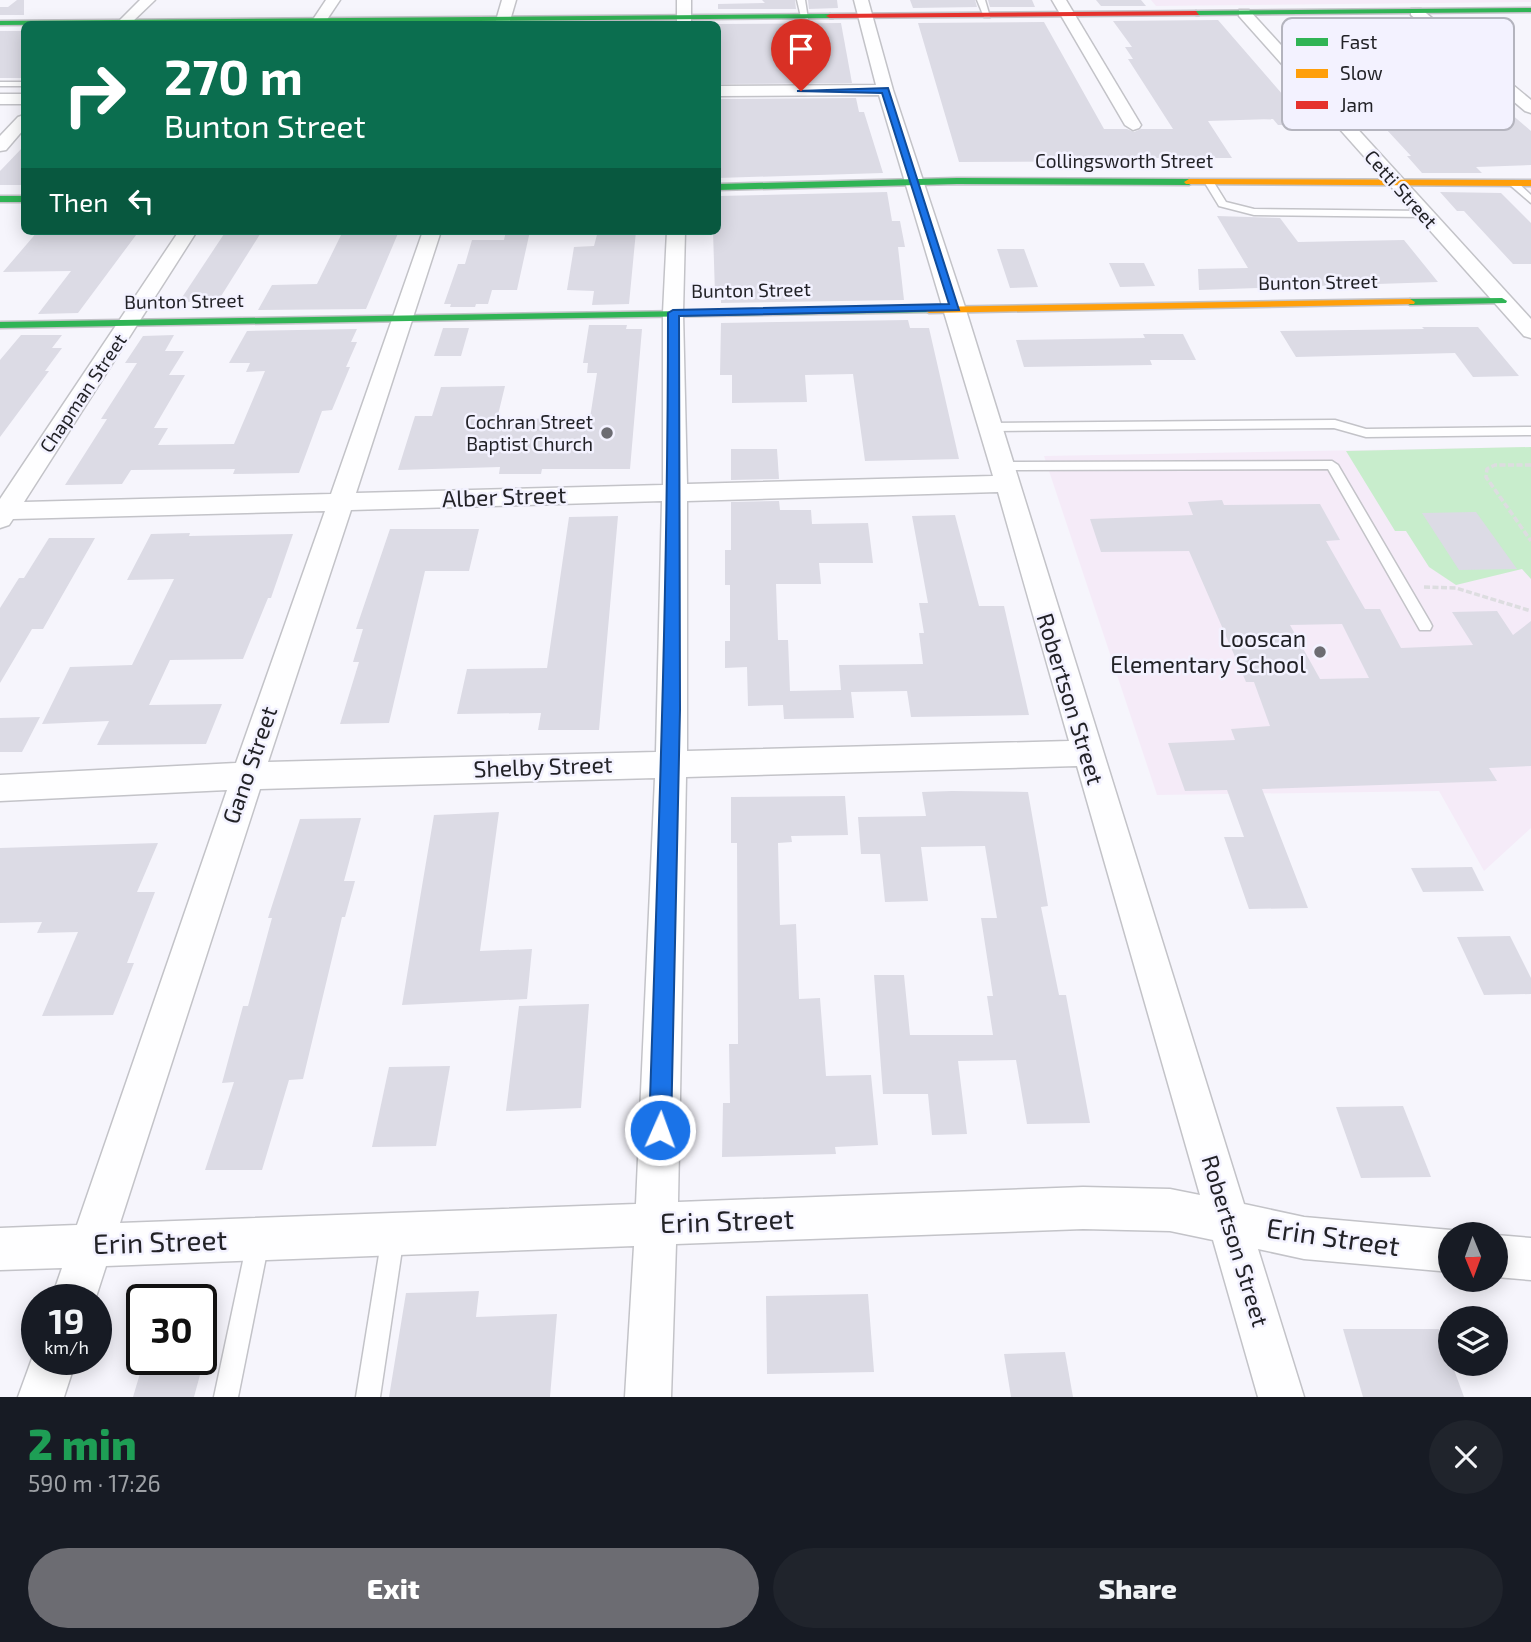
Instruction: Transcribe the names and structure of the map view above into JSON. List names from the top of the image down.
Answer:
{
  "streets": {
    "street": [
      "Collingsworth Street",
      "Cetti Street",
      "Bunton Street",
      "Chapman Street",
      "Alber Street",
      "Robertson Street",
      "Gano Street",
      "Shelby Street",
      "Erin Street"
    ]
  },
  "crossings": [
    ["Collingsworth Street", "Cetti Street"],
    ["Collingsworth Street", "Robertson Street"],
    ["Cetti Street", "Bunton Street"],
    ["Bunton Street", "Chapman Street"],
    ["Bunton Street", "Robertson Street"],
    ["Bunton Street", "Gano Street"],
    ["Chapman Street", "Alber Street"],
    ["Alber Street", "Robertson Street"],
    ["Alber Street", "Gano Street"],
    ["Robertson Street", "Shelby Street"],
    ["Robertson Street", "Erin Street"],
    ["Gano Street", "Shelby Street"],
    ["Gano Street", "Erin Street"]
  ],
  "places": ["Cochran Street Baptist Church", "Looscan Elementary School"],
  "legend": ["Fast", "Slow", "Jam"],
  "north": "bottom",
  "page": {
    "turn": ["270 m", "Bunton Street"],
    "then": "Then",
    "speed": "19 km/h",
    "limit": "30",
    "heading": ["2 min", "590 m · 17:26"],
    "buttons": ["Exit", "Share"]
  }
}
